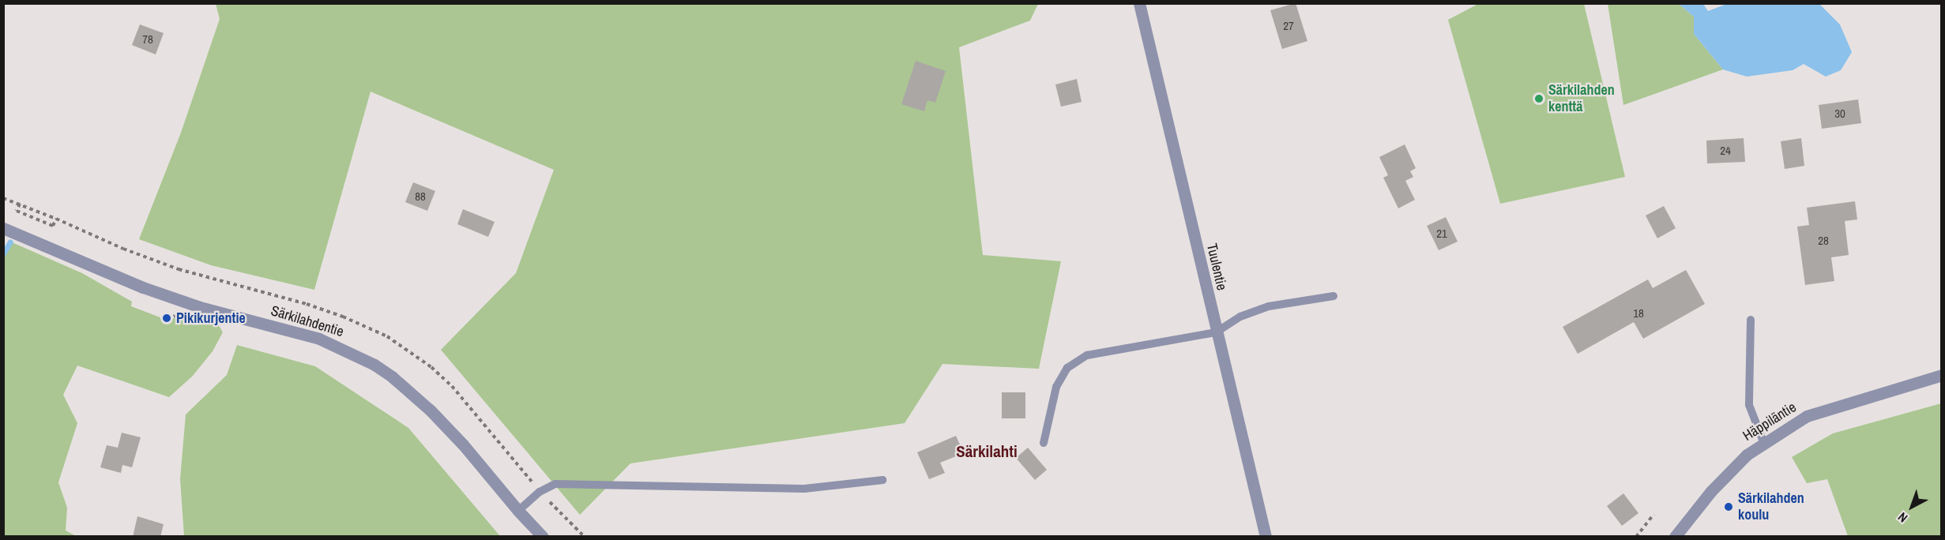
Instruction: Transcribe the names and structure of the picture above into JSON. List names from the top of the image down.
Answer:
{
  "streets": {
    "street": ["Tuulentie", "Särkilahdentie", "Häppiläntie"]
  },
  "districts": ["Särkilahti"],
  "places": ["Särkilahden kenttä", "Pikikurjentie", "Särkilahden koulu"],
  "house_numbers": [
    "27",
    "78",
    "30",
    "24",
    "88",
    "21",
    "28",
    "18"
  ],
  "north": "bottom left"
}
